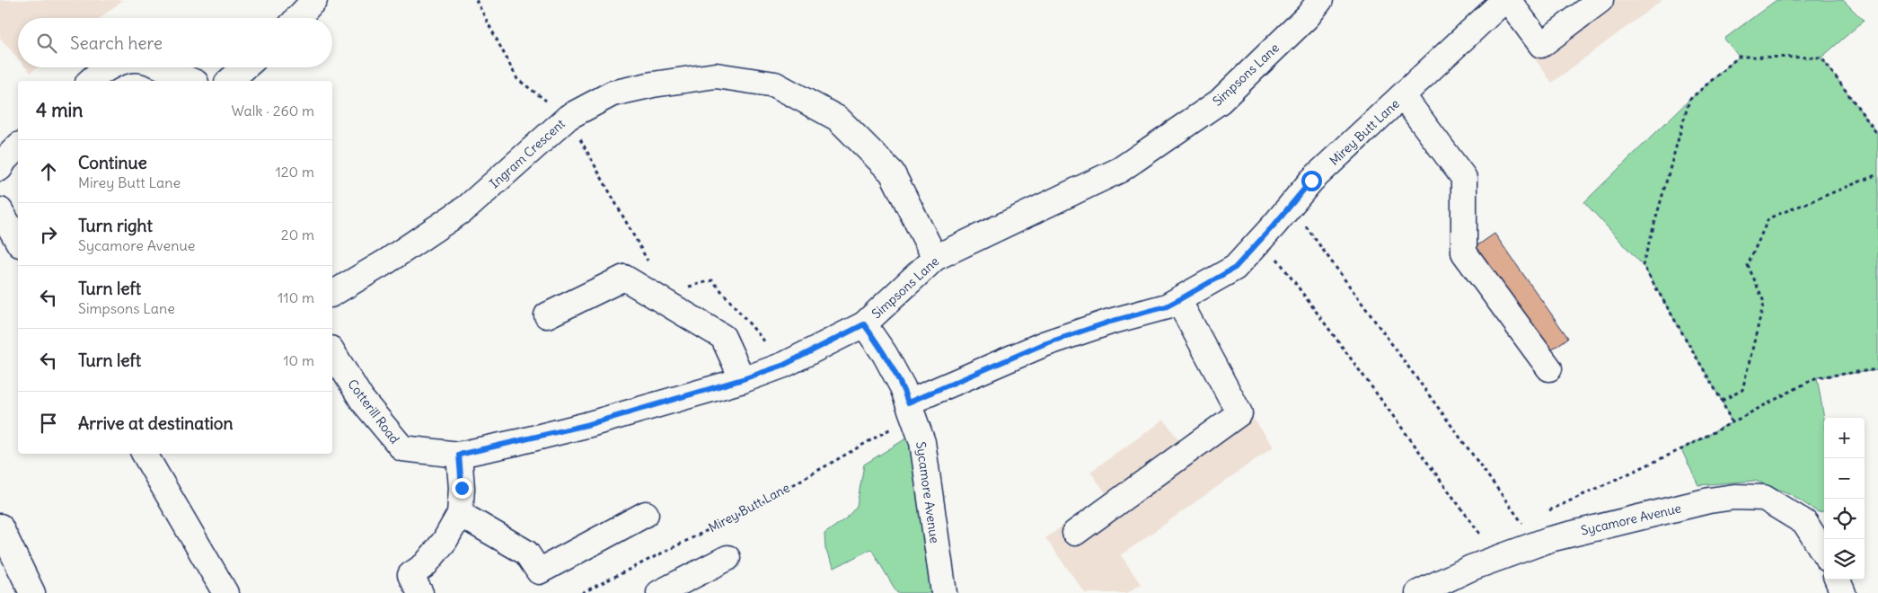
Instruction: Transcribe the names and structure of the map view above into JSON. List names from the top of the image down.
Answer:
{
  "streets": {
    "street": [
      "Simpsons Lane",
      "Mirey Butt Lane",
      "Ingram Crescent",
      "Cotterill Road",
      "Sycamore Avenue"
    ]
  },
  "crossings": [
    ["Simpsons Lane", "Ingram Crescent"],
    ["Simpsons Lane", "Cotterill Road"],
    ["Simpsons Lane", "Sycamore Avenue"],
    ["Mirey Butt Lane", "Sycamore Avenue"]
  ],
  "page": {
    "search": "Search here",
    "heading": ["4 min", "Walk · 260 m"],
    "list": [
      ["Continue", "Mirey Butt Lane", "120 m"],
      ["Turn right", "Sycamore Avenue", "20 m"],
      ["Turn left", "Simpsons Lane", "110 m"],
      ["Turn left", "10 m"],
      "Arrive at destination"
    ],
    "map_buttons": ["+", "−"]
  }
}
